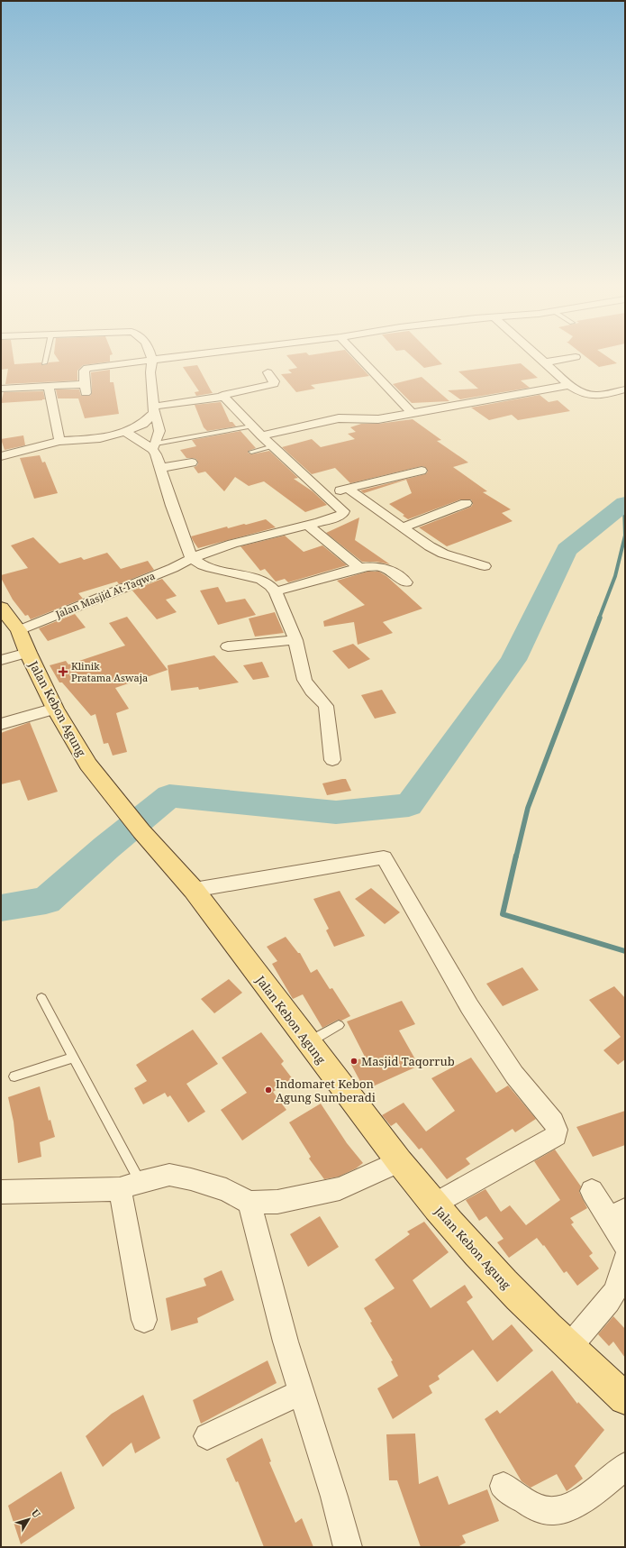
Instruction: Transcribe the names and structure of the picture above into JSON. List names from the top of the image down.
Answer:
{
  "streets": {
    "main road": ["Jalan Kebon Agung"],
    "street": ["Jalan Masjid At-Taqwa"]
  },
  "crossings": [
    ["Jalan Masjid At-Taqwa", "Jalan Kebon Agung"]
  ],
  "places": {
    "health": ["Klinik Pratama Aswaja"],
    "other": ["Masjid Taqorrub", "Indomaret Kebon Agung Sumberadi"]
  },
  "north": "top right"
}
